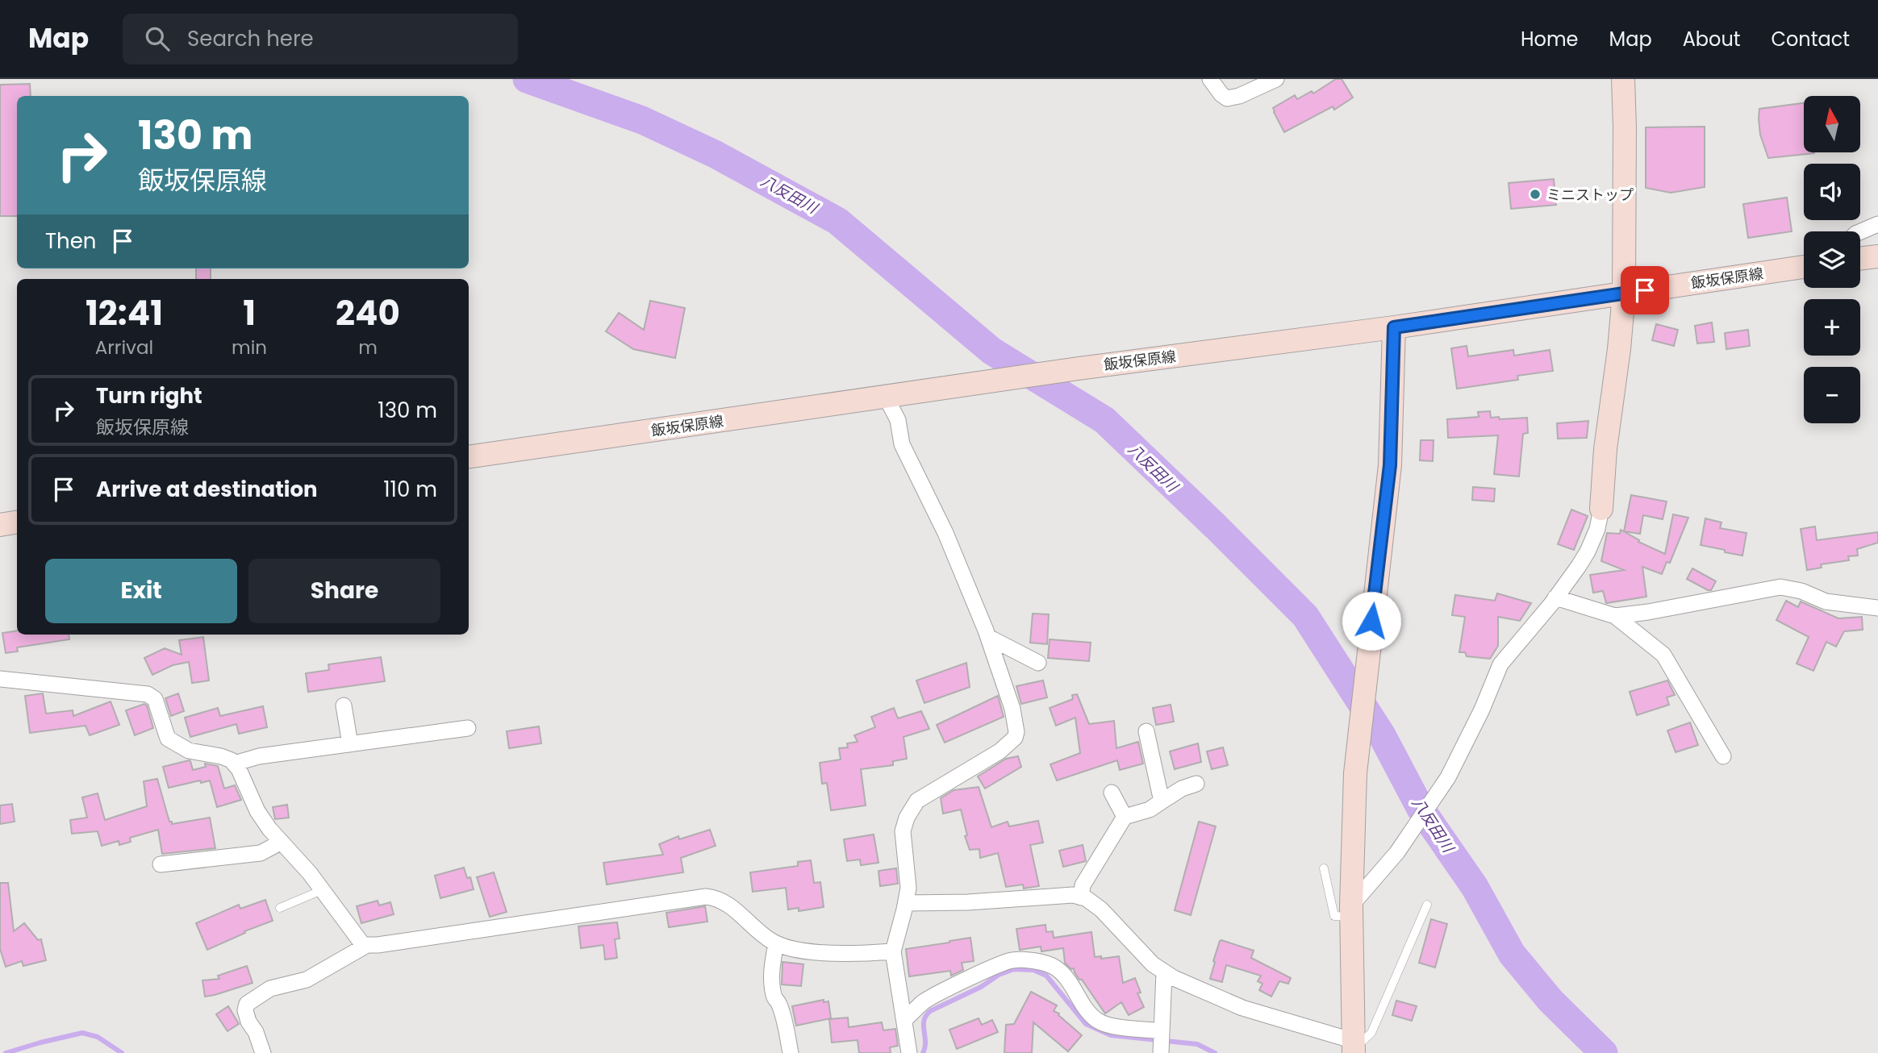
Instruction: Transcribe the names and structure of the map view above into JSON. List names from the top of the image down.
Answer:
{
  "streets": {
    "main road": ["飯坂保原線"]
  },
  "water": ["八反田川"],
  "places": ["ミニストップ"],
  "north": "top",
  "page": {
    "header": "Map",
    "search": "Search here",
    "nav": [
      "Home",
      "Map",
      "About",
      "Contact"
    ],
    "map_buttons": ["+", "−"],
    "turn": ["130 m", "飯坂保原線"],
    "then": "Then",
    "eta": [
      "12:41",
      "Arrival",
      "1",
      "min",
      "240",
      "m"
    ],
    "list": [
      {
        "name": "Turn right",
        "note": "飯坂保原線",
        "value": "130 m"
      },
      {
        "name": "Arrive at destination",
        "value": "110 m"
      }
    ],
    "buttons": ["Exit", "Share"]
  }
}
